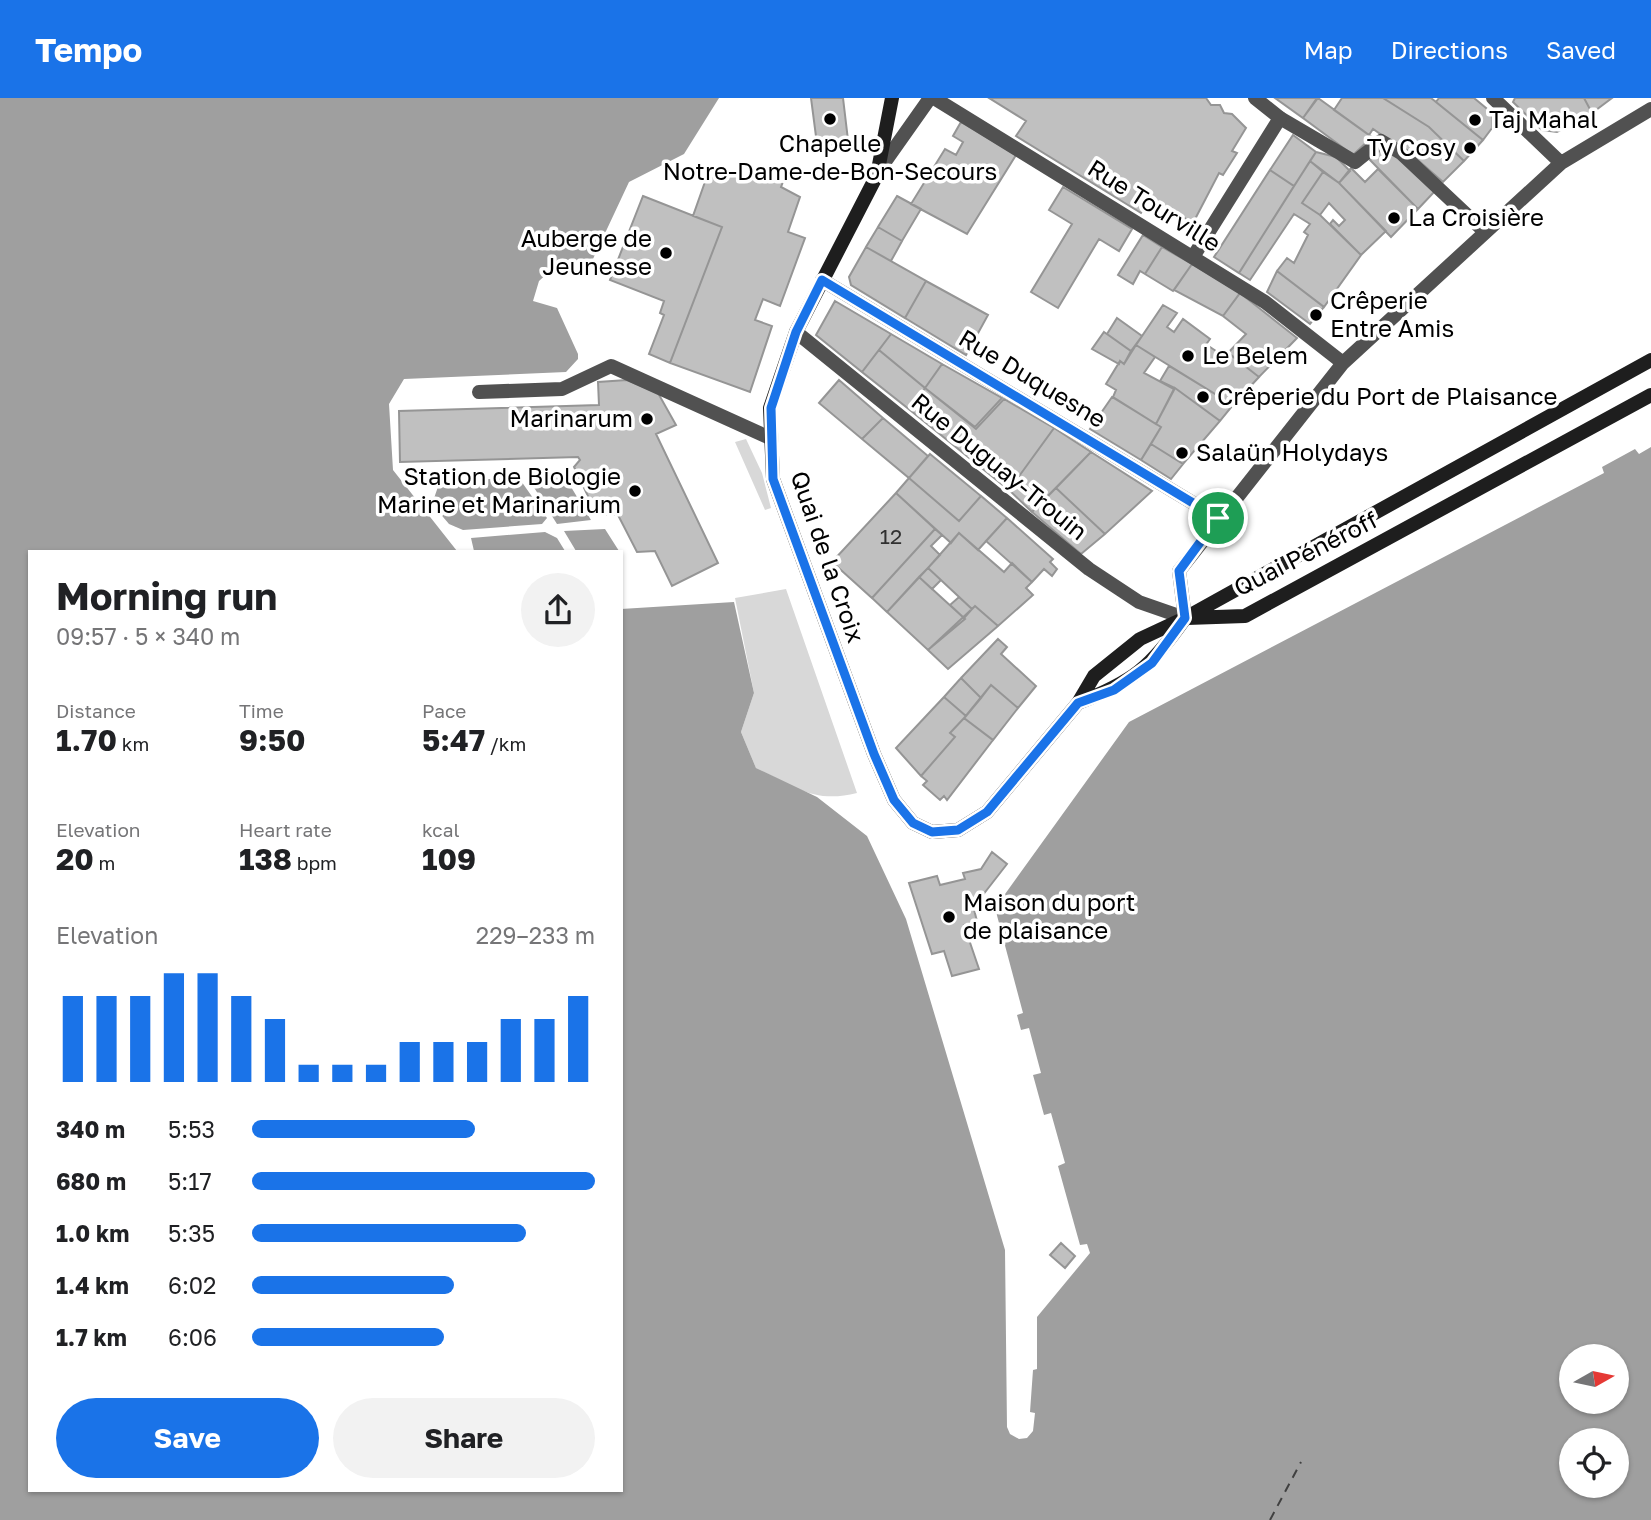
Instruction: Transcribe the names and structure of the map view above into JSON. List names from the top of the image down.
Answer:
{
  "streets": {
    "main road": ["Quai Pénéroff", "Quai de la Croix"],
    "street": ["Rue Tourville", "Rue Duquesne", "Rue Duguay-Trouin"]
  },
  "crossings": [
    ["Rue Duquesne", "Quai de la Croix"],
    ["Rue Duguay-Trouin", "Quai Pénéroff"],
    ["Rue Duguay-Trouin", "Quai de la Croix"],
    ["Quai Pénéroff", "Quai de la Croix"]
  ],
  "places": [
    "Chapelle Notre-Dame-de-Bon-Secours",
    "Taj Mahal",
    "Ty Cosy",
    "La Croisière",
    "Auberge de Jeunesse",
    "Crêperie Entre Amis",
    "Le Belem",
    "Crêperie du Port de Plaisance",
    "Marinarum",
    "Salaün Holydays",
    "Station de Biologie Marine et Marinarium",
    "Maison du port de plaisance"
  ],
  "house_numbers": ["12"],
  "north": "right",
  "page": {
    "header": "Tempo",
    "nav": ["Map", "Directions", "Saved"],
    "heading": ["Morning run", "09:57 · 5 × 340 m"],
    "stats": [
      ["Distance", "1.70 km"],
      ["Time", "9:50"],
      ["Pace", "5:47 /km"],
      ["Elevation", "20 m"],
      ["Heart rate", "138 bpm"],
      ["kcal", "109"]
    ],
    "chart": ["Elevation", "229–233 m"],
    "list": [
      {
        "name": "340 m",
        "note": "5:53"
      },
      {
        "name": "680 m",
        "note": "5:17"
      },
      {
        "name": "1.0 km",
        "note": "5:35"
      },
      {
        "name": "1.4 km",
        "note": "6:02"
      },
      {
        "name": "1.7 km",
        "note": "6:06"
      }
    ],
    "buttons": ["Save", "Share"]
  }
}
